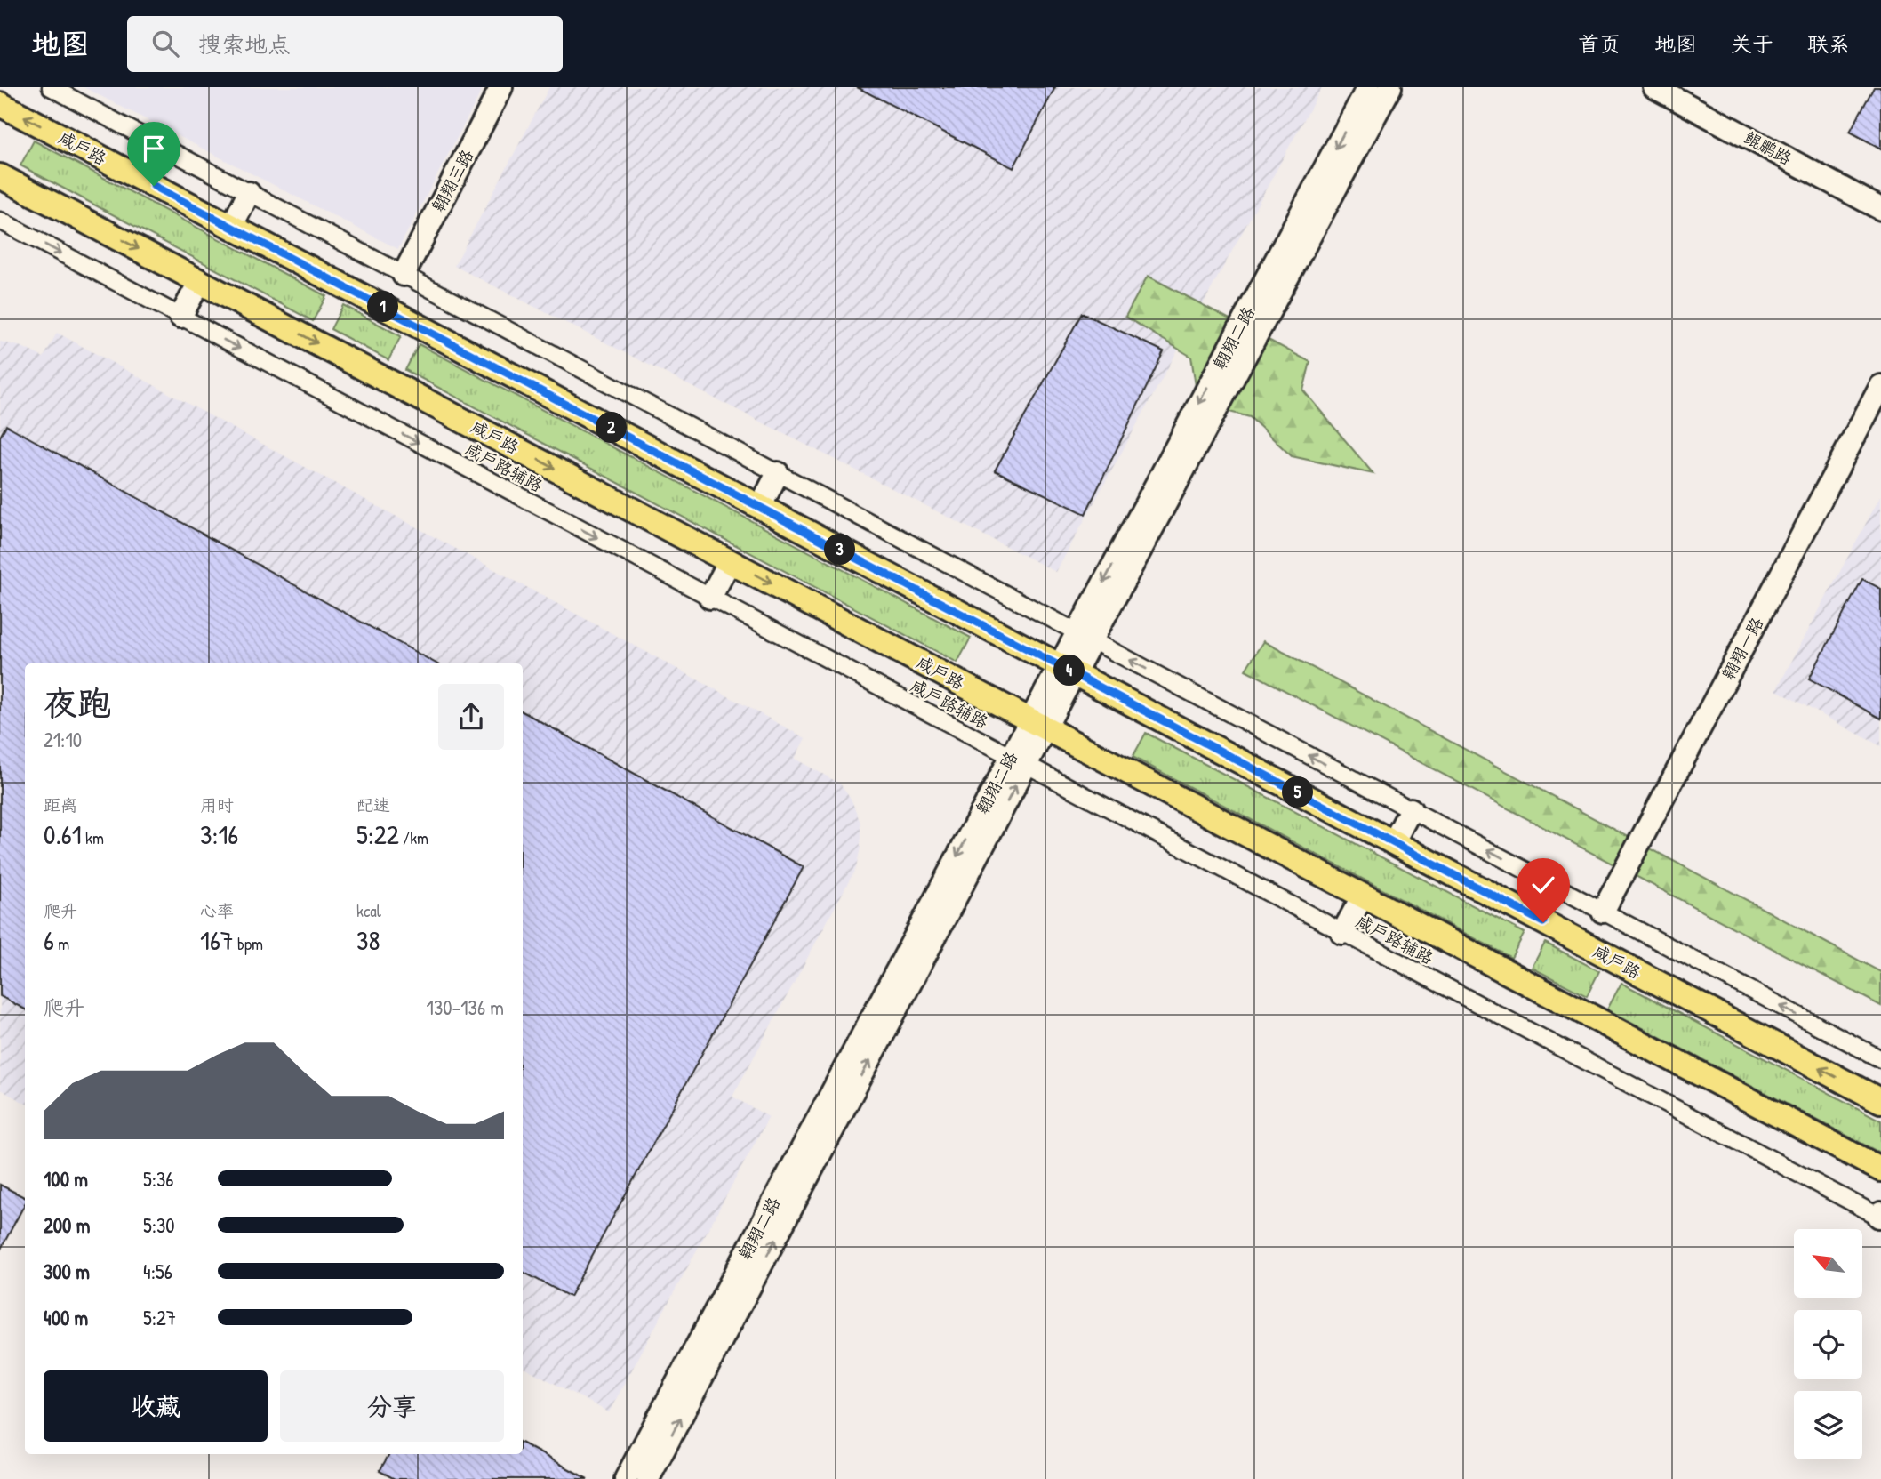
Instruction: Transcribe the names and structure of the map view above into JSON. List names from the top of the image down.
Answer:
{
  "streets": {
    "main road": ["咸户路"],
    "street": [
      "鲲鹏路",
      "翱翔三路",
      "翱翔二路",
      "咸户路辅路",
      "翱翔一路"
    ]
  },
  "crossings": [
    ["咸户路", "翱翔二路"],
    ["翱翔二路", "咸户路辅路"]
  ],
  "one_way": ["咸户路辅路"],
  "north": "top left",
  "page": {
    "header": "地图",
    "search": "搜索地点",
    "nav": [
      "首页",
      "地图",
      "关于",
      "联系"
    ],
    "pins": [
      "1",
      "2",
      "3",
      "4",
      "5"
    ],
    "heading": ["夜跑", "21:10"],
    "stats": [
      ["距离", "0.61 km"],
      ["用时", "3:16"],
      ["配速", "5:22 /km"],
      ["爬升", "6 m"],
      ["心率", "167 bpm"],
      ["kcal", "38"]
    ],
    "chart": ["爬升", "130–136 m"],
    "list": [
      {
        "name": "100 m",
        "note": "5:36"
      },
      {
        "name": "200 m",
        "note": "5:30"
      },
      {
        "name": "300 m",
        "note": "4:56"
      },
      {
        "name": "400 m",
        "note": "5:27"
      }
    ],
    "buttons": ["收藏", "分享"]
  }
}
